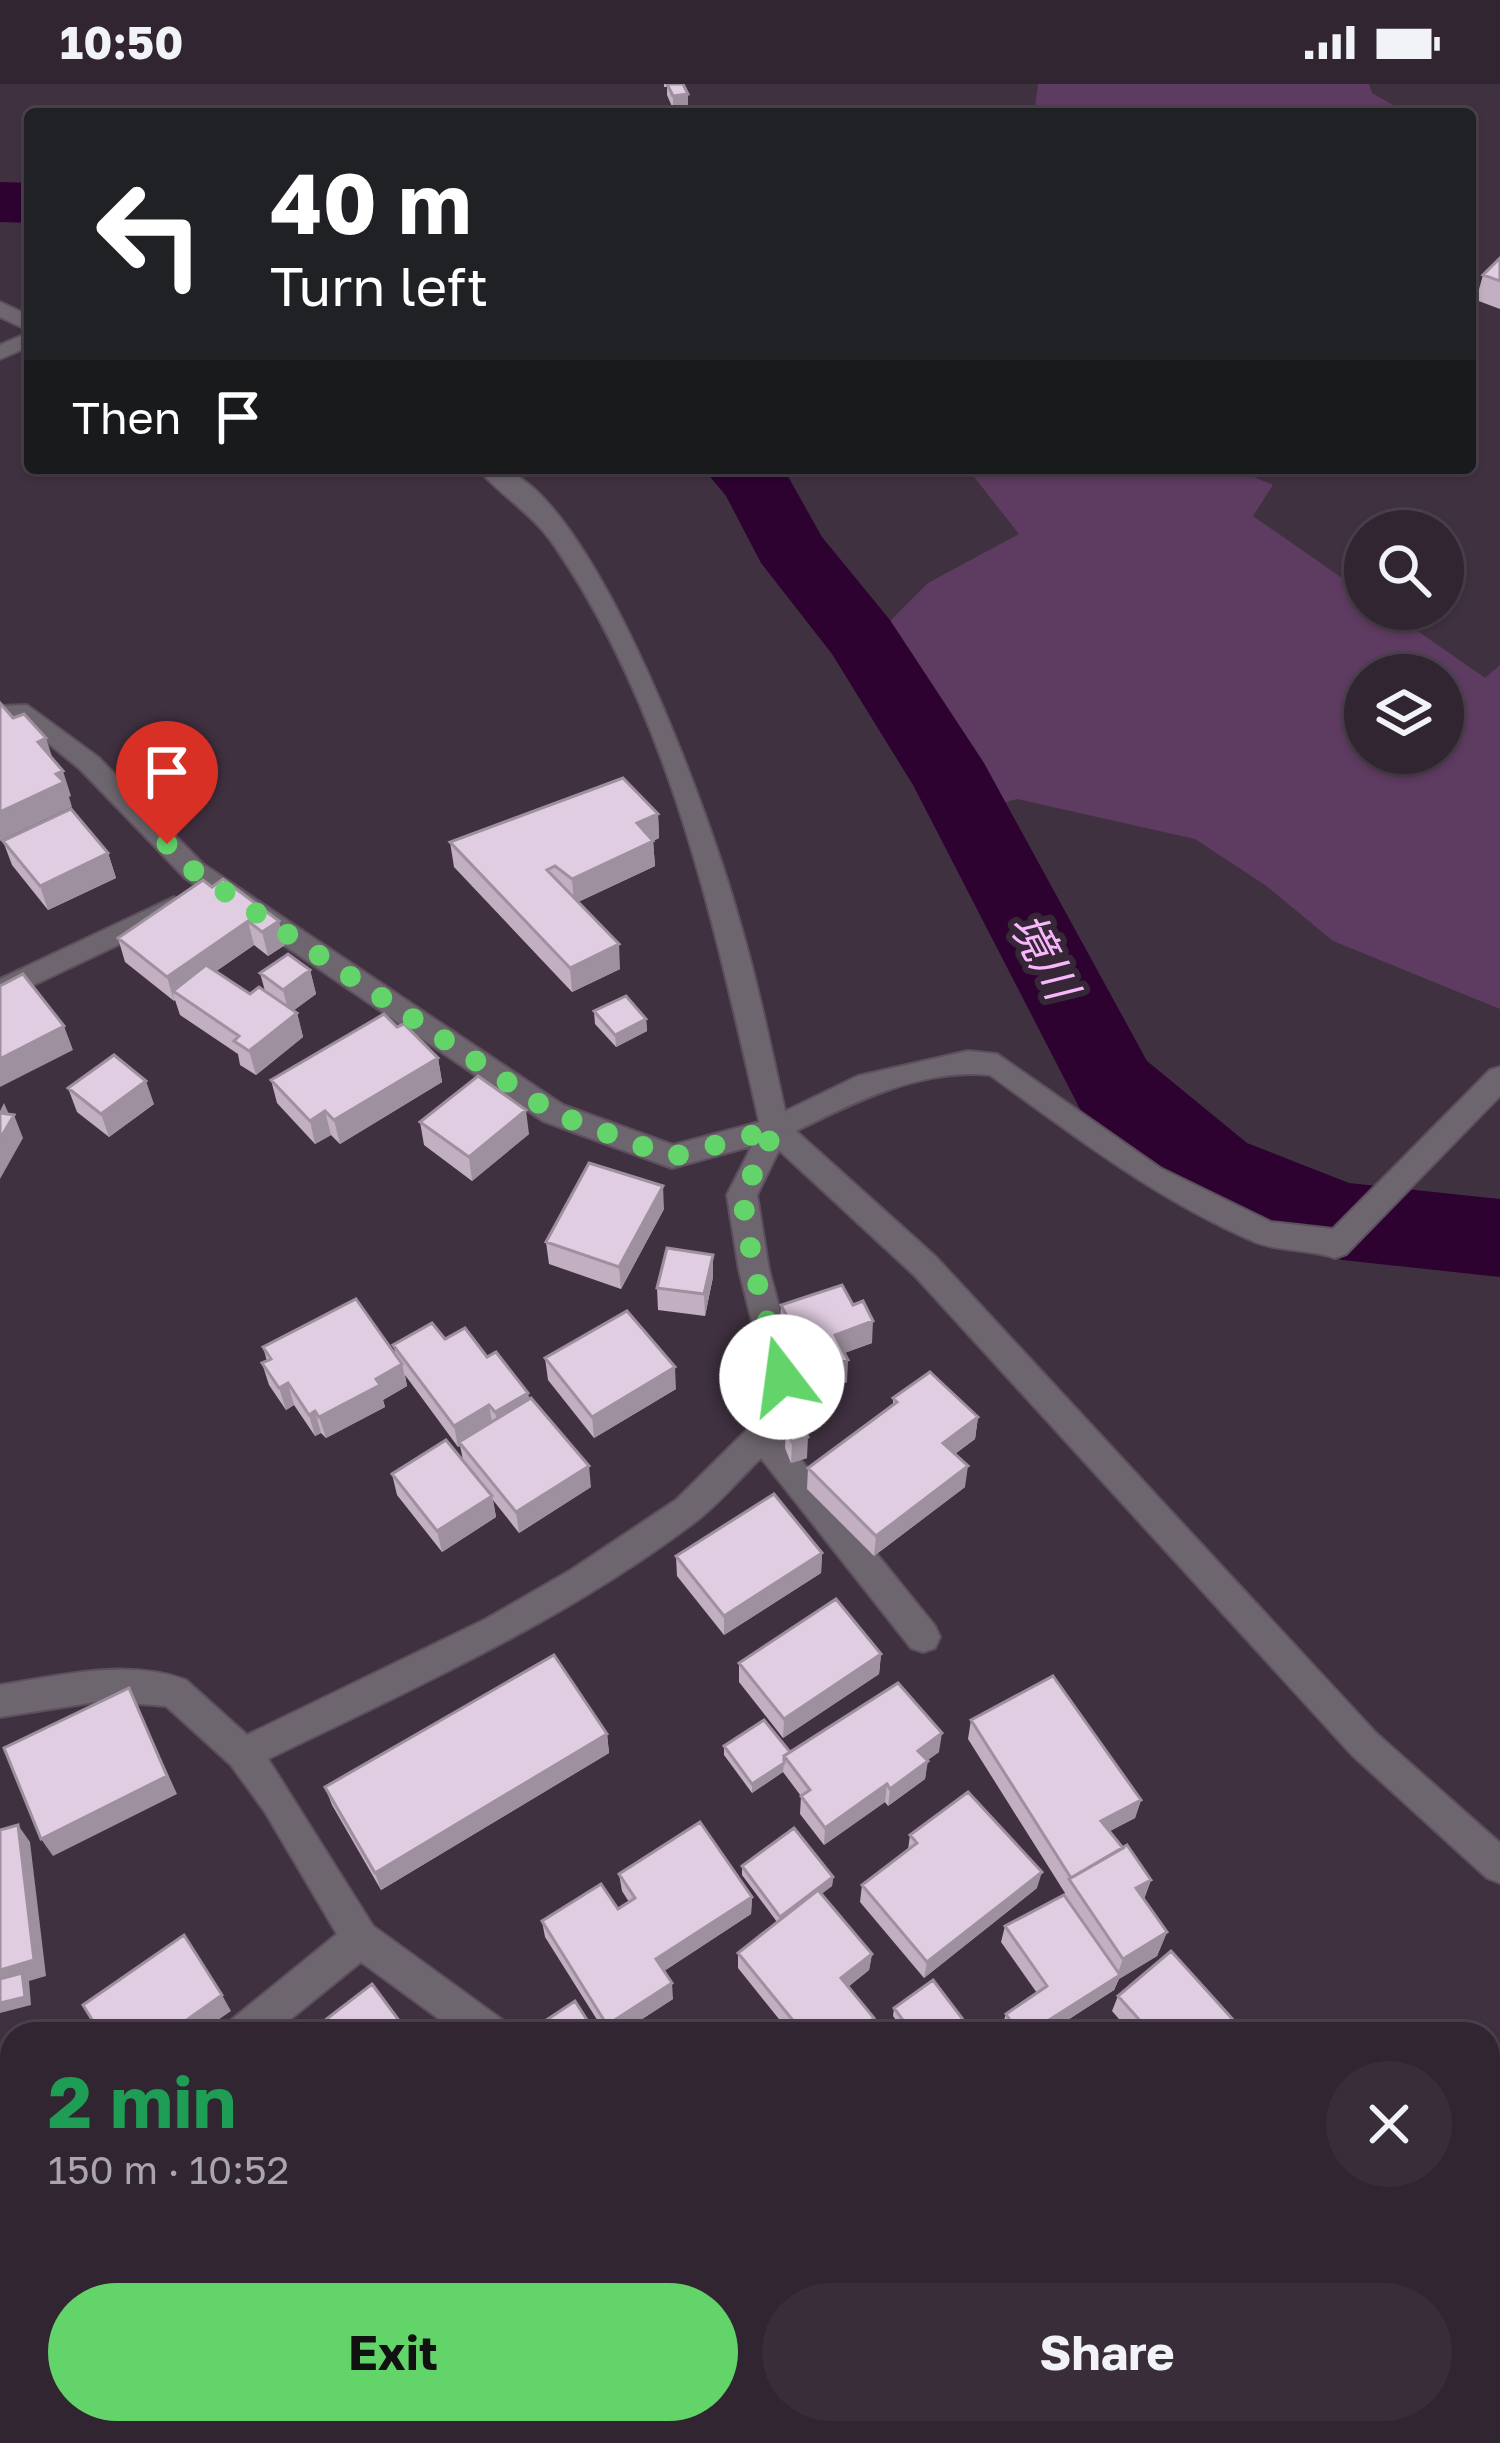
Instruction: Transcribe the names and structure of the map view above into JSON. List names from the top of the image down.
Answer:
{
  "water": ["境川"],
  "page": {
    "status": "10:50",
    "turn": ["40 m", "Turn left"],
    "then": "Then",
    "heading": ["2 min", "150 m · 10:52"],
    "buttons": ["Exit", "Share"]
  }
}
